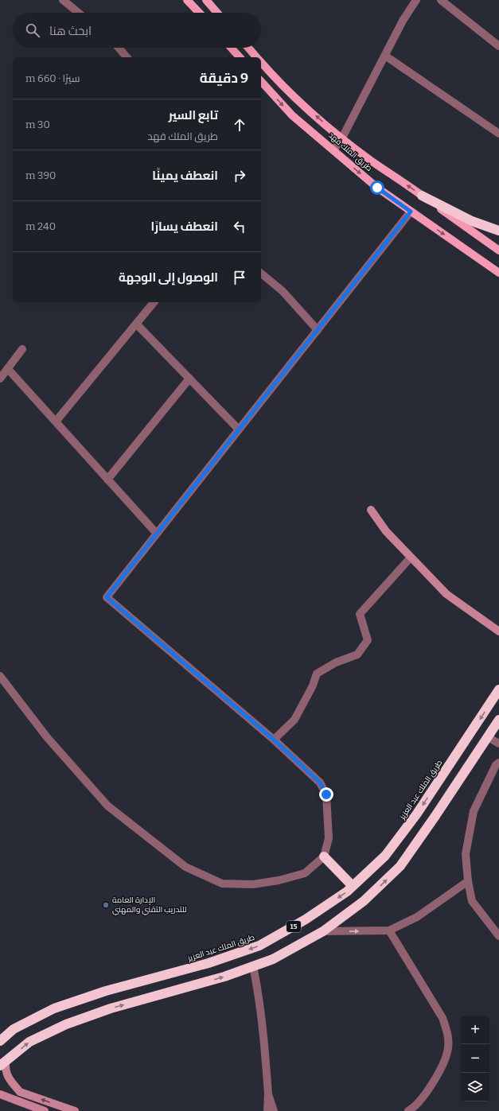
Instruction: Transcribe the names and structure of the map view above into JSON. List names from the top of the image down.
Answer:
{
  "streets": {
    "highway": ["طريق الملك عبد العزيز", "15"],
    "main road": ["طريق الملك فهد"]
  },
  "places": ["الإدارة العامة للتدريب التقني والمهني"],
  "page": {
    "search": "ابحث هنا",
    "heading": ["9 دقيقة", "سيرًا · 660 m"],
    "list": [
      ["تابع السير", "طريق الملك فهد", "30 m"],
      ["انعطف يمينًا", "390 m"],
      ["انعطف يسارًا", "240 m"],
      "الوصول إلى الوجهة"
    ],
    "map_buttons": ["+", "−"]
  }
}
